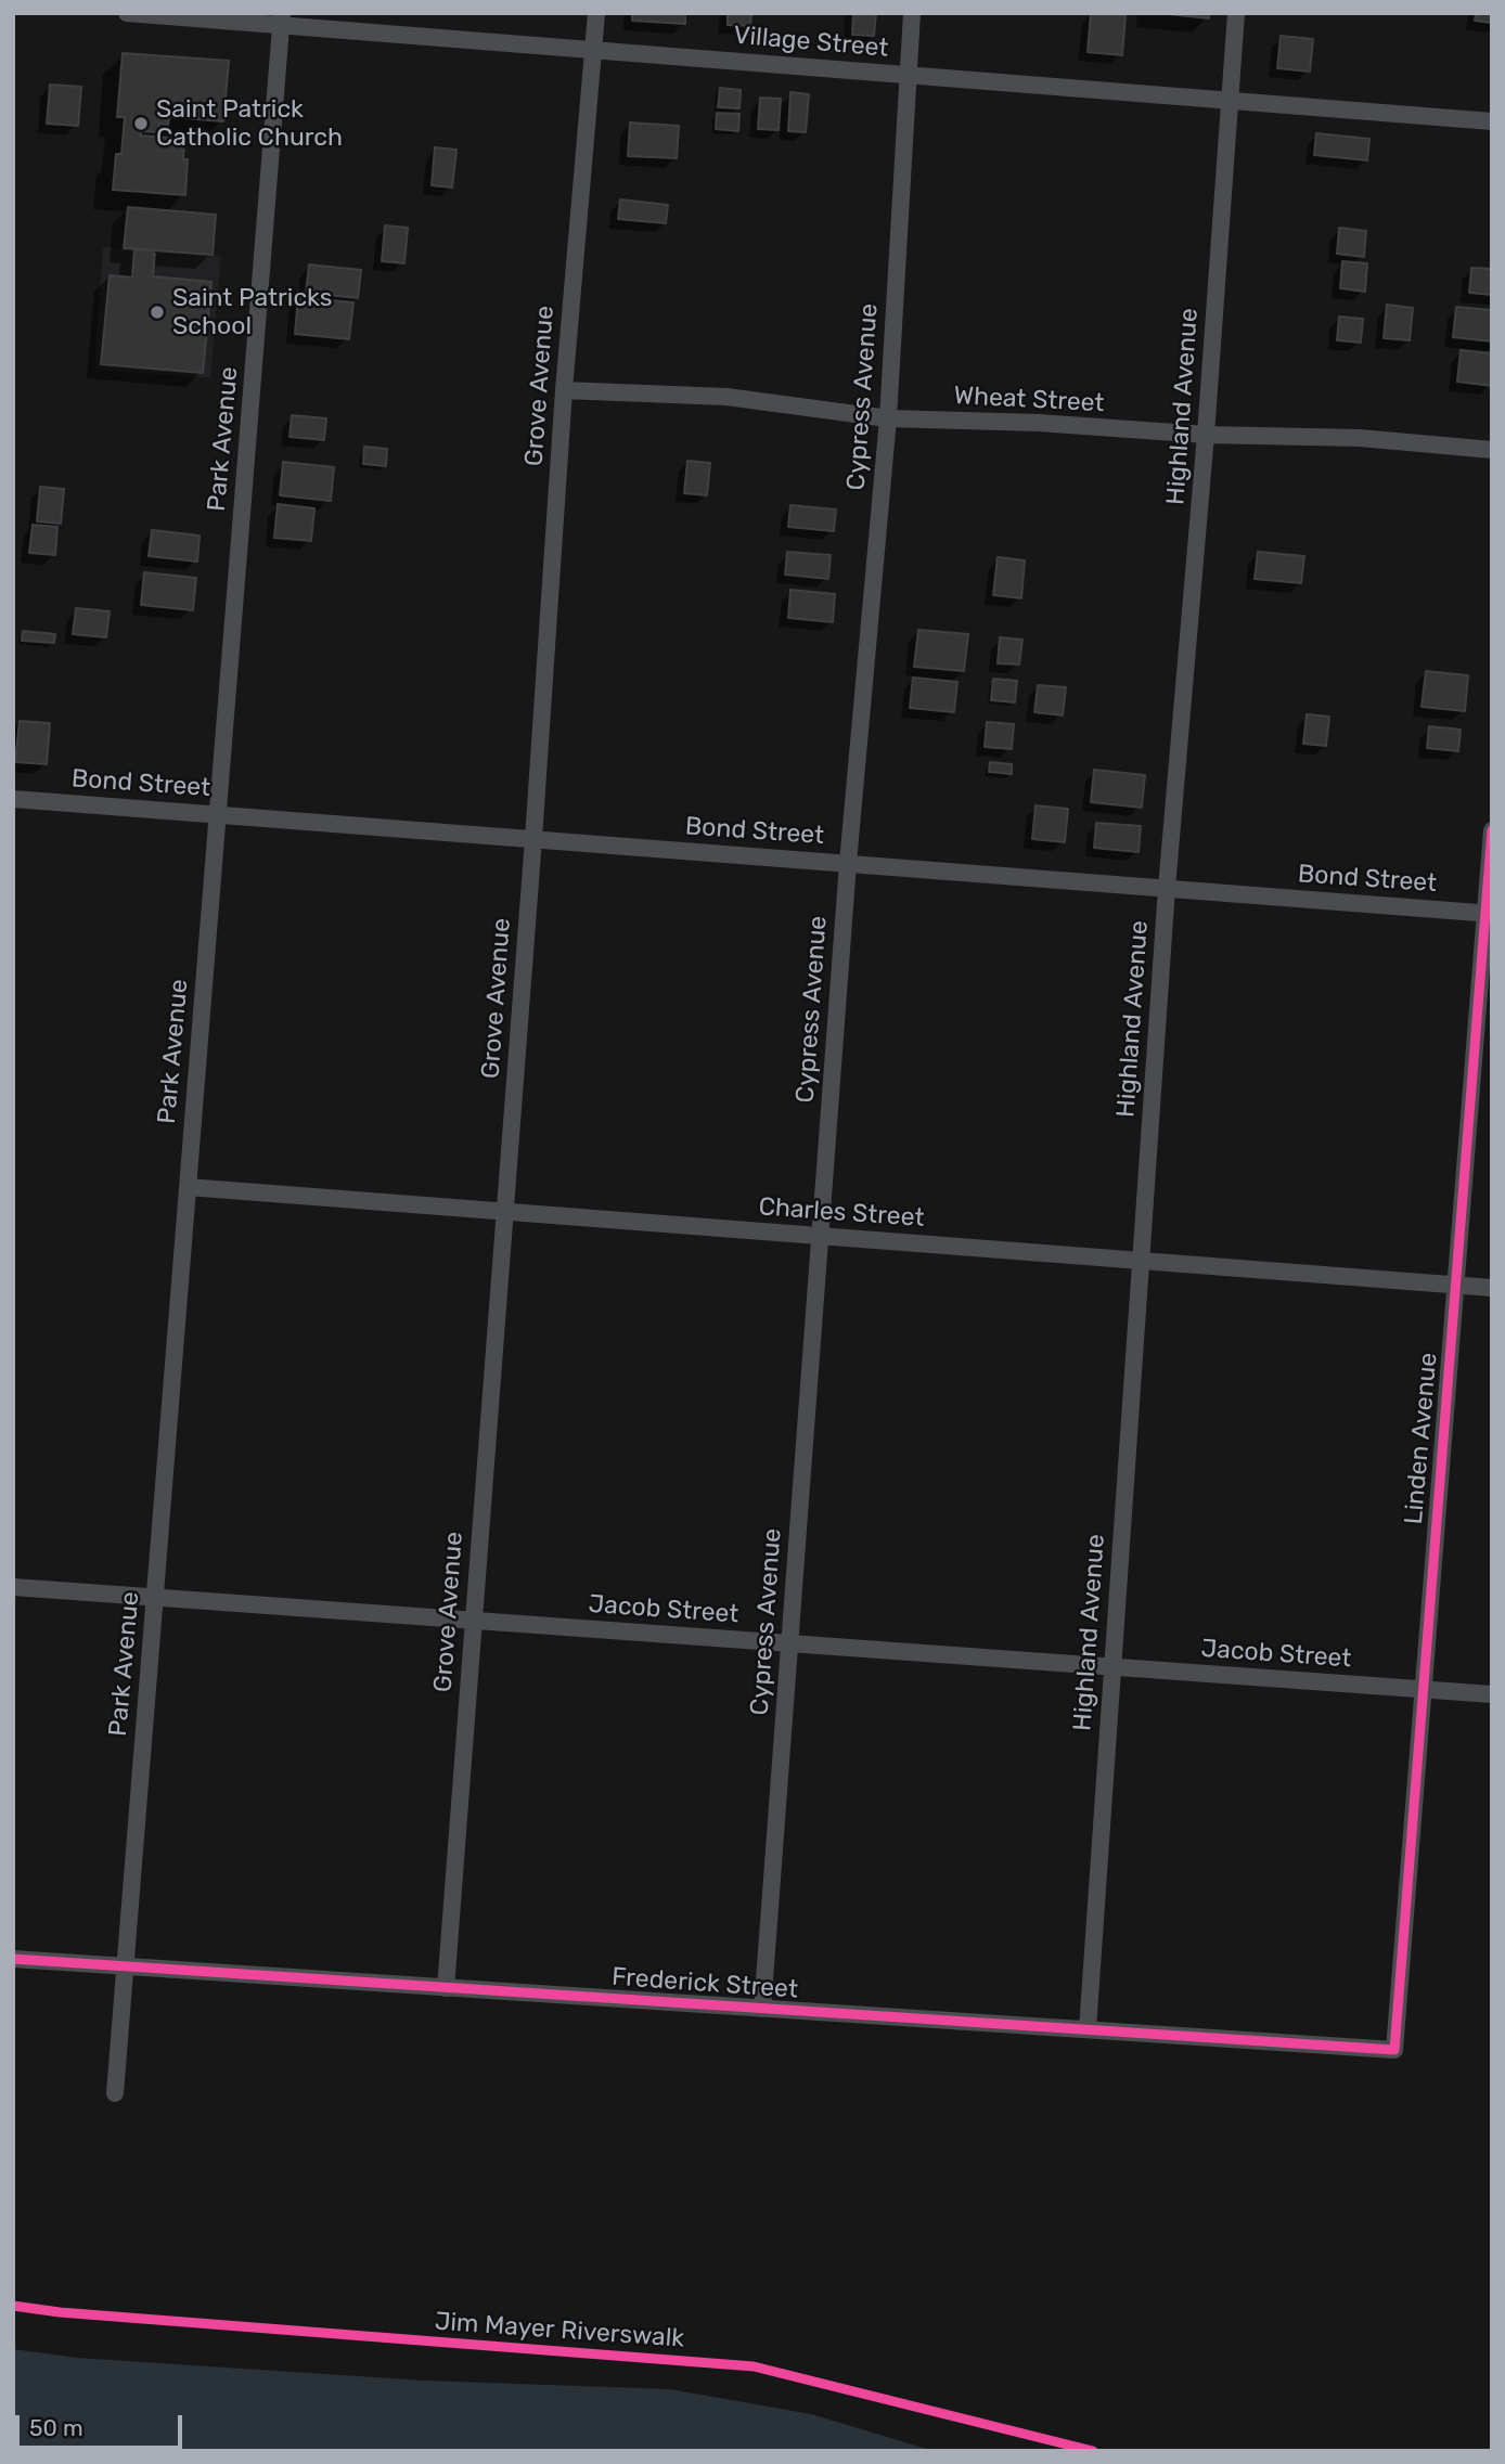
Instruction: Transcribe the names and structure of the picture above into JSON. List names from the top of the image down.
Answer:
{
  "streets": {
    "street": [
      "Village Street",
      "Grove Avenue",
      "Cypress Avenue",
      "Wheat Street",
      "Highland Avenue",
      "Park Avenue",
      "Bond Street",
      "Charles Street",
      "Linden Avenue",
      "Jacob Street",
      "Frederick Street"
    ],
    "cycle path": ["Jim Mayer Riverswalk"]
  },
  "crossings": [
    ["Village Street", "Grove Avenue"],
    ["Village Street", "Cypress Avenue"],
    ["Village Street", "Highland Avenue"],
    ["Village Street", "Park Avenue"],
    ["Grove Avenue", "Wheat Street"],
    ["Grove Avenue", "Bond Street"],
    ["Grove Avenue", "Charles Street"],
    ["Grove Avenue", "Jacob Street"],
    ["Grove Avenue", "Frederick Street"],
    ["Cypress Avenue", "Wheat Street"],
    ["Cypress Avenue", "Bond Street"],
    ["Cypress Avenue", "Charles Street"],
    ["Cypress Avenue", "Jacob Street"],
    ["Cypress Avenue", "Frederick Street"],
    ["Wheat Street", "Highland Avenue"],
    ["Highland Avenue", "Bond Street"],
    ["Highland Avenue", "Charles Street"],
    ["Highland Avenue", "Jacob Street"],
    ["Highland Avenue", "Frederick Street"],
    ["Park Avenue", "Bond Street"],
    ["Park Avenue", "Charles Street"],
    ["Park Avenue", "Jacob Street"],
    ["Park Avenue", "Frederick Street"],
    ["Bond Street", "Linden Avenue"],
    ["Charles Street", "Linden Avenue"],
    ["Linden Avenue", "Jacob Street"],
    ["Linden Avenue", "Frederick Street"]
  ],
  "places": ["Saint Patrick Catholic Church", "Saint Patricks School"],
  "scale_bar": "50 m"
}
